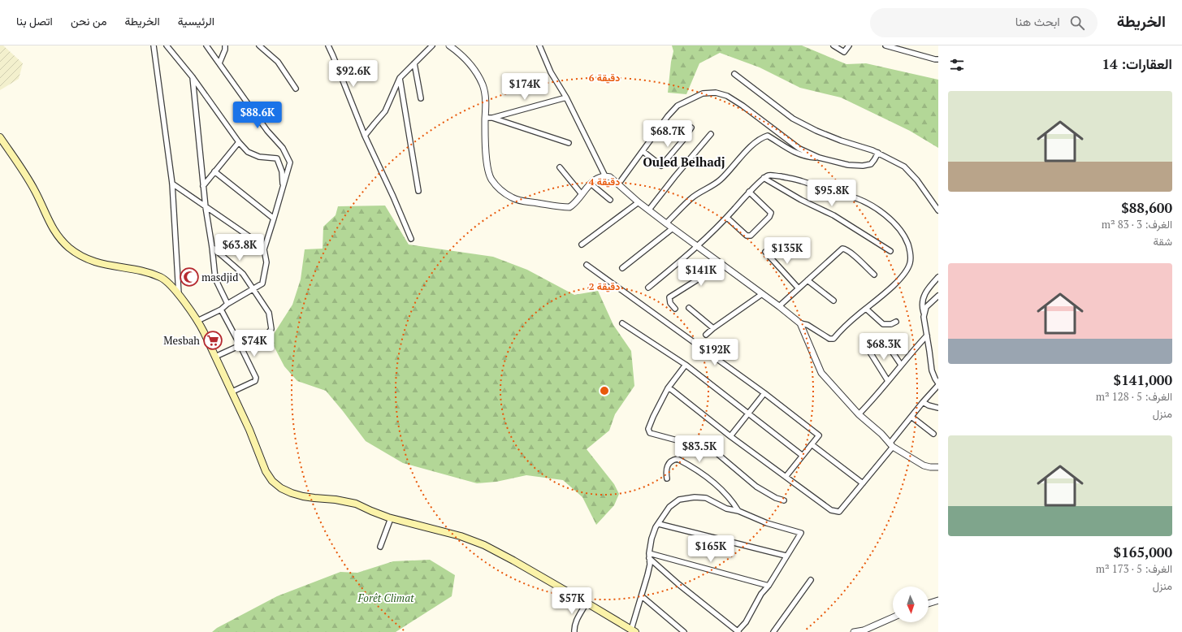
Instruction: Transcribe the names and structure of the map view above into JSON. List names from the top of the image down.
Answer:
{
  "districts": ["Ouled Belhadj"],
  "parks": ["Forêt Climat"],
  "places": {
    "mosque": ["masdjid"],
    "supermarket": ["Mesbah"]
  },
  "north": "bottom",
  "page": {
    "header": "الخريطة",
    "search": "ابحث هنا",
    "nav": [
      "الرئيسية",
      "الخريطة",
      "من نحن",
      "اتصل بنا"
    ],
    "heading": "العقارات: 14",
    "price": [
      "$92.6K",
      "$174K",
      "$88.6K",
      "$68.7K",
      "$95.8K",
      "$63.8K",
      "$135K",
      "$141K",
      "$74K",
      "$68.3K",
      "$192K",
      "$83.5K",
      "$165K",
      "$57K"
    ],
    "list": [
      {
        "name": "$88,600",
        "note": "الغرف: 3 · 83 m² · شقة"
      },
      {
        "name": "$141,000",
        "note": "الغرف: 5 · 128 m² · منزل"
      },
      {
        "name": "$165,000",
        "note": "الغرف: 5 · 173 m² · منزل"
      }
    ]
  },
  "rings": ["6 دقيقة", "4 دقيقة", "2 دقيقة"]
}
